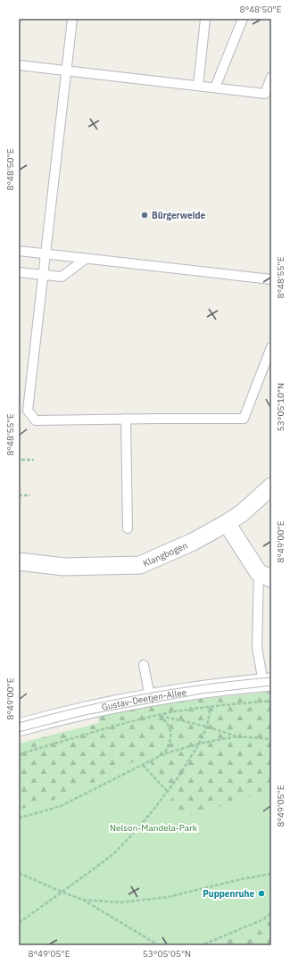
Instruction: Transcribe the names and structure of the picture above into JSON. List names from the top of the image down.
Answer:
{
  "streets": {
    "street": ["Klangbogen", "Gustav-Deetjen-Allee"]
  },
  "parks": ["Nelson-Mandela-Park"],
  "places": ["Bürgerweide", "Puppenruhe"],
  "coordinates": [
    "8°48'50\"E",
    "8°48'55\"E",
    "53°05'10\"N",
    "8°49'00\"E",
    "8°49'05\"E",
    "53°05'05\"N"
  ]
}
